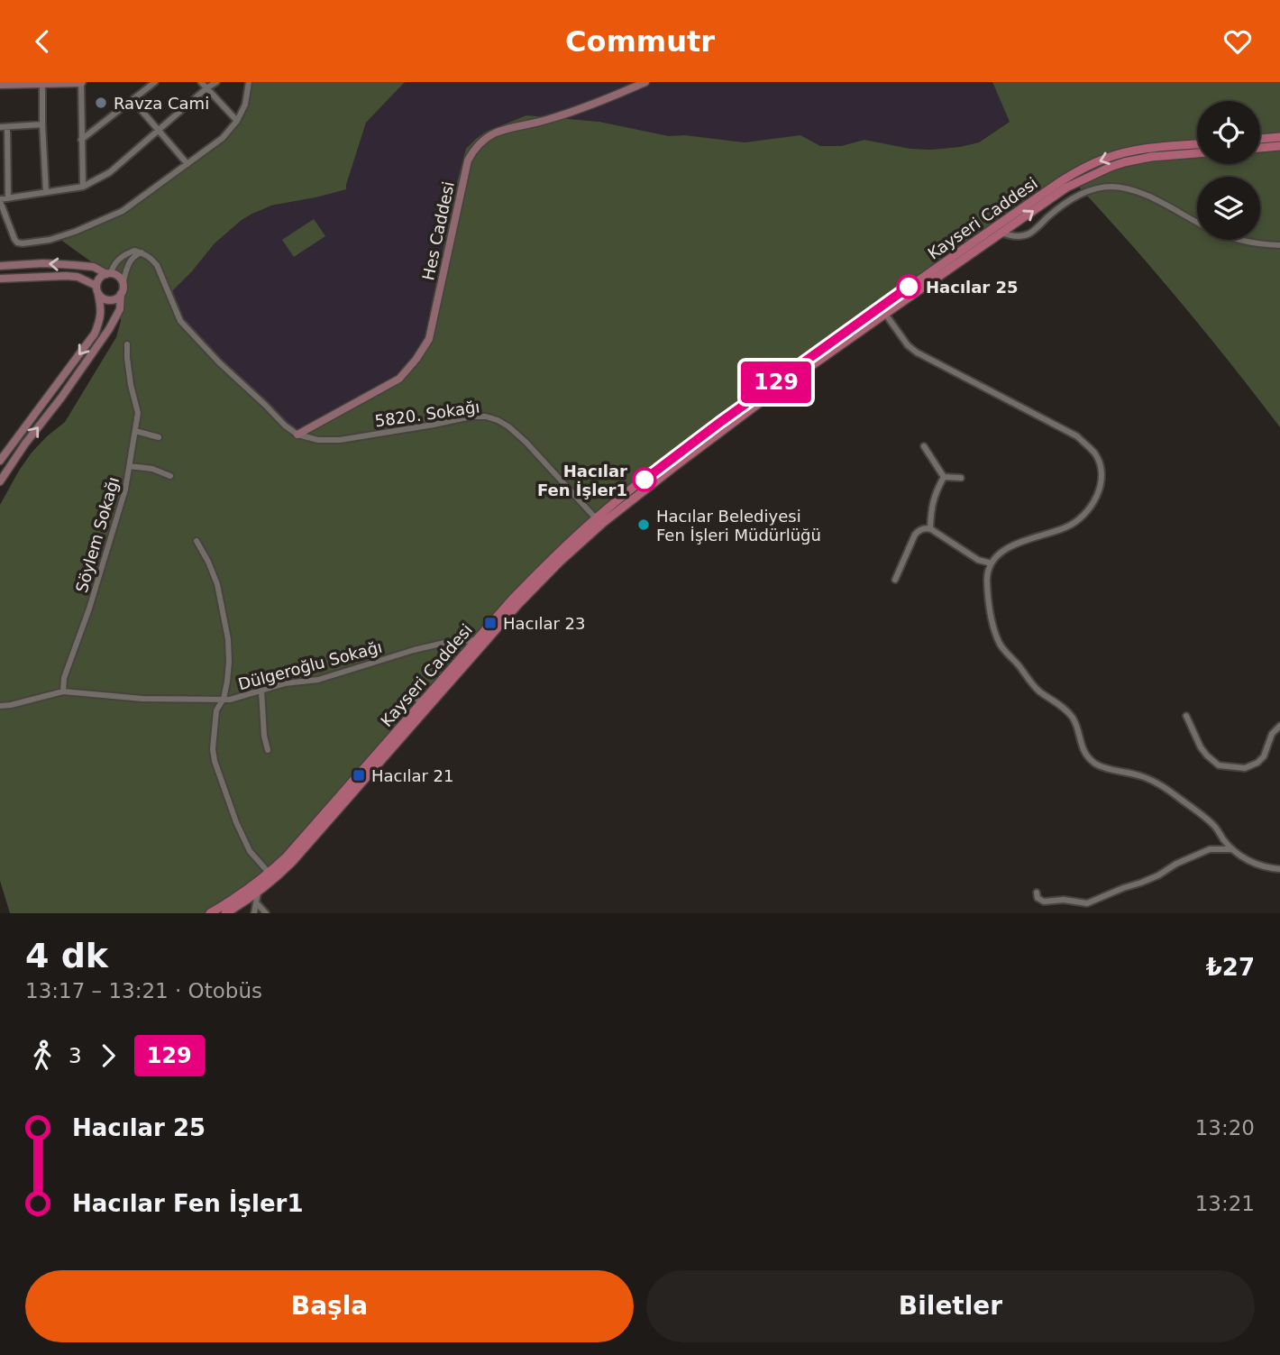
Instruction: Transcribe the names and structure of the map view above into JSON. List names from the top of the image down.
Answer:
{
  "streets": {
    "main road": ["Kayseri Caddesi"],
    "street": [
      "Hes Caddesi",
      "5820. Sokağı",
      "Söylem Sokağı",
      "Dülgeroğlu Sokağı"
    ]
  },
  "crossings": [
    ["Kayseri Caddesi", "5820. Sokağı"],
    ["Kayseri Caddesi", "Dülgeroğlu Sokağı"],
    ["Hes Caddesi", "5820. Sokağı"],
    ["Söylem Sokağı", "Dülgeroğlu Sokağı"]
  ],
  "places": {
    "other": [
      "Ravza Cami",
      "Hacılar 25",
      "Hacılar Fen İşler1",
      "Hacılar Belediyesi Fen İşleri Müdürlüğü"
    ],
    "transit": ["Hacılar 23", "Hacılar 21"]
  },
  "lines": ["bus line 129"],
  "page": {
    "header": "Commutr",
    "on_map": "129",
    "heading": ["4 dk", "13:17 – 13:21 · Otobüs", "₺27"],
    "legs": ["3", "129"],
    "list": [
      {
        "name": "Hacılar 25",
        "value": "13:20"
      },
      {
        "name": "Hacılar Fen İşler1",
        "value": "13:21"
      }
    ],
    "buttons": ["Başla", "Biletler"]
  }
}
